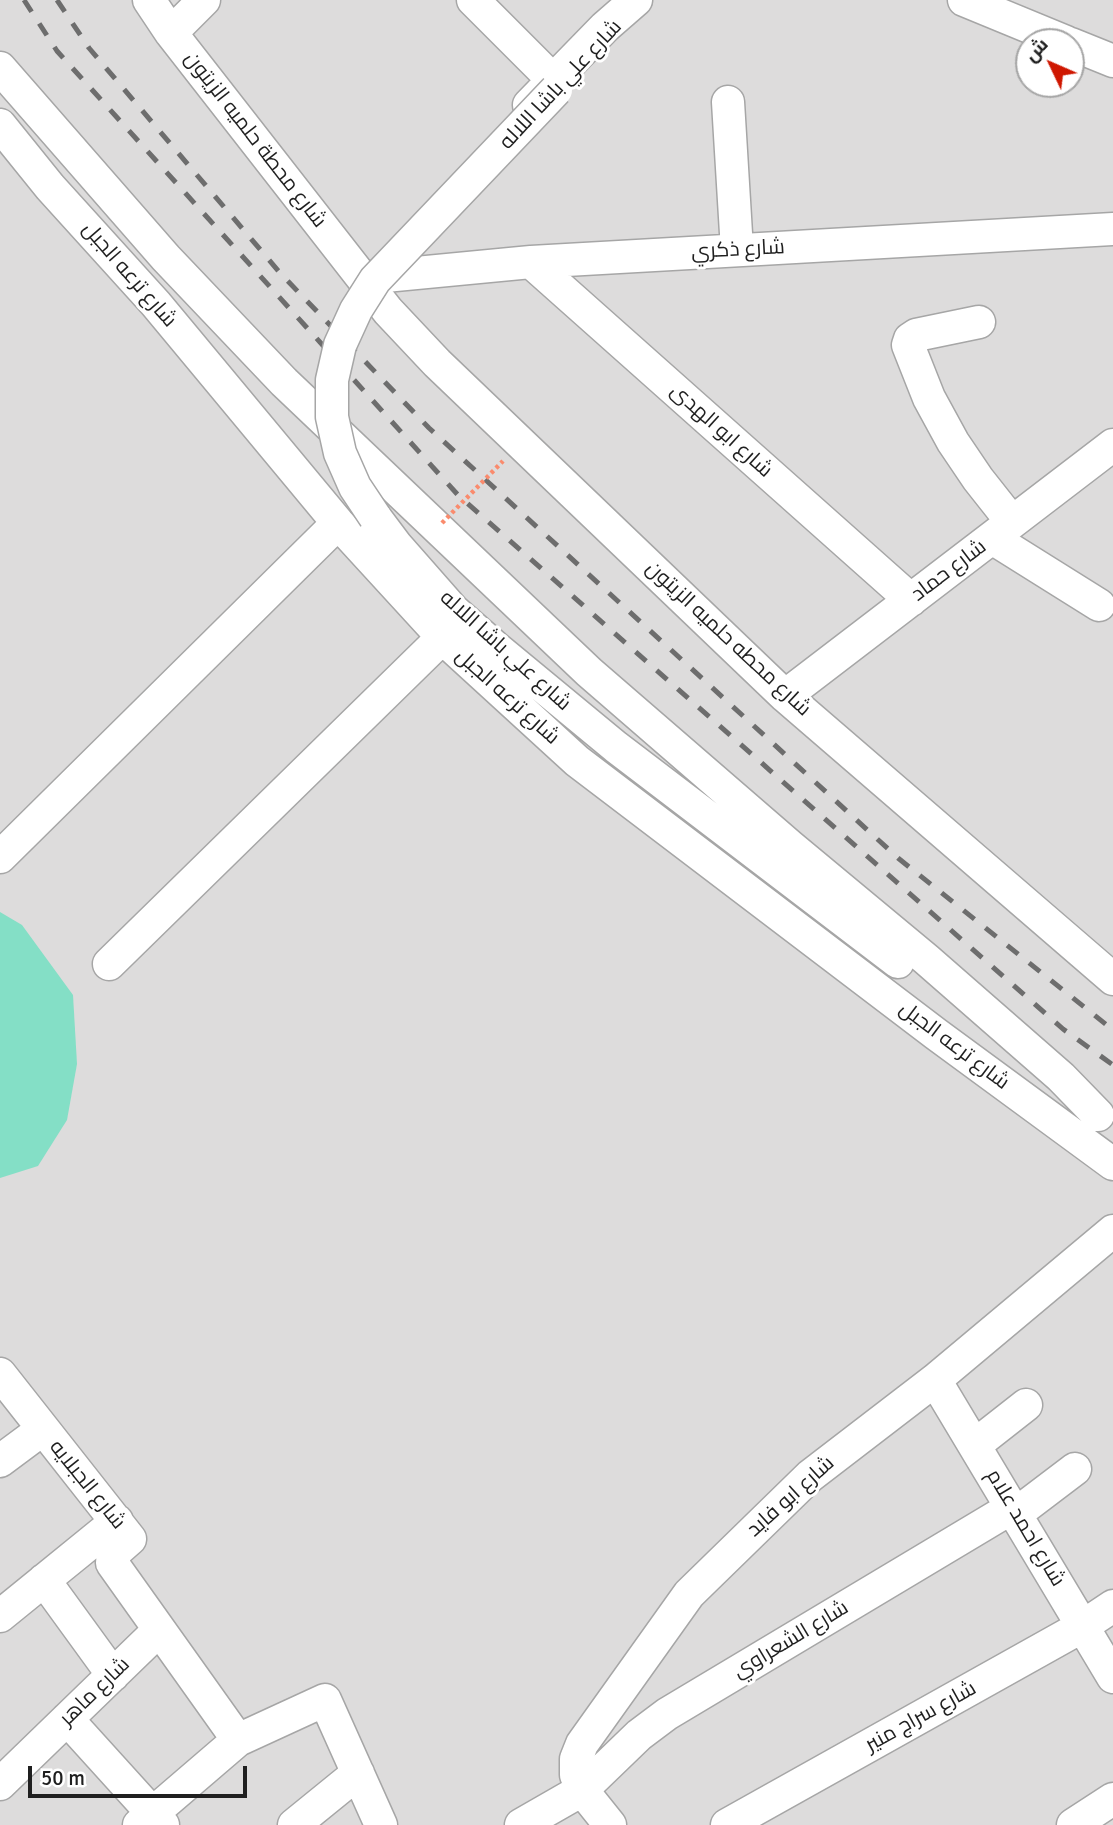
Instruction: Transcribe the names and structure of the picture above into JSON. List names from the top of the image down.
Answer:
{
  "streets": {
    "street": [
      "شارع علي باشا اللاله",
      "شارع محطة حلميه الزيتون",
      "شارع ذكري",
      "شارع ترعه الجبل",
      "شارع ابو الهدى",
      "شارع حماد",
      "شارع محطه حلميه الزيتون",
      "شارع الجبلايه",
      "شارع ابو فايد",
      "شارع احمد علام",
      "شارع الشعراوي",
      "شارع ماهر",
      "شارع سراج منير"
    ]
  },
  "crossings": [
    ["شارع علي باشا اللاله", "شارع محطة حلميه الزيتون"],
    ["شارع علي باشا اللاله", "شارع ذكري"],
    ["شارع علي باشا اللاله", "شارع ترعه الجبل"],
    ["شارع علي باشا اللاله", "شارع محطه حلميه الزيتون"],
    ["شارع محطة حلميه الزيتون", "شارع ذكري"],
    ["شارع محطة حلميه الزيتون", "شارع محطه حلميه الزيتون"],
    ["شارع ذكري", "شارع ابو الهدى"],
    ["شارع ذكري", "شارع محطه حلميه الزيتون"],
    ["شارع ابو الهدى", "شارع حماد"],
    ["شارع حماد", "شارع محطه حلميه الزيتون"],
    ["شارع الجبلايه", "شارع ماهر"],
    ["شارع ابو فايد", "شارع احمد علام"],
    ["شارع ابو فايد", "شارع الشعراوي"],
    ["شارع احمد علام", "شارع الشعراوي"],
    ["شارع احمد علام", "شارع سراج منير"]
  ],
  "scale_bar": "50 m",
  "north": "top left"
}
